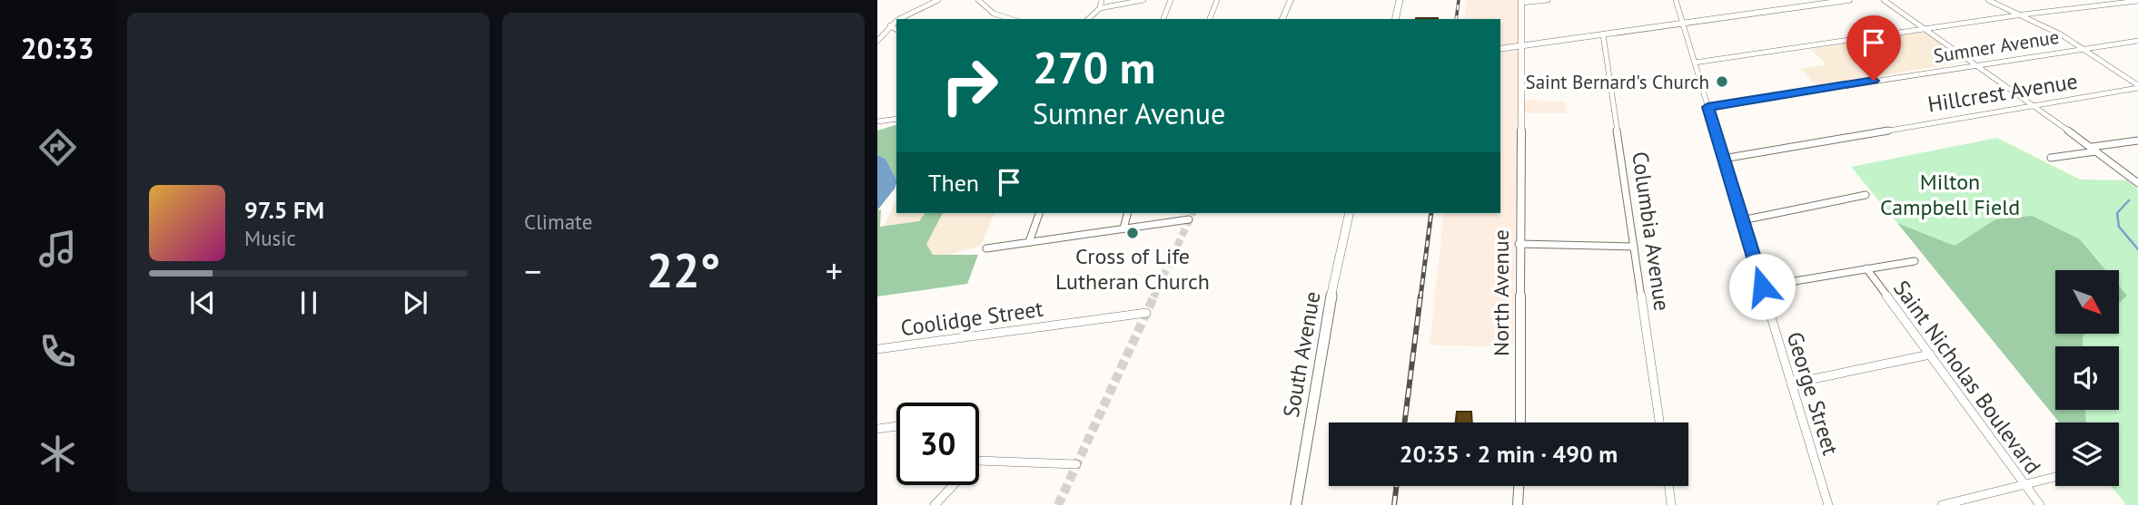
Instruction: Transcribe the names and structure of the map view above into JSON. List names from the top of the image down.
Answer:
{
  "streets": {
    "main road": ["South Avenue"],
    "street": [
      "Sumner Avenue",
      "Hillcrest Avenue",
      "Columbia Avenue",
      "North Avenue",
      "Coolidge Street",
      "Saint Nicholas Boulevard",
      "George Street"
    ]
  },
  "crossings": [
    ["Sumner Avenue", "George Street"],
    ["Hillcrest Avenue", "George Street"]
  ],
  "parks": ["Milton Campbell Field"],
  "places": ["Saint Bernard's Church", "Cross of Life Lutheran Church"],
  "north": "bottom right",
  "page": {
    "tabs": "20:33",
    "tile": "Climate",
    "turn": ["270 m", "Sumner Avenue"],
    "then": "Then",
    "song": ["97.5 FM", "Music"],
    "heat": ["−", "22°", "+"],
    "limit": "30",
    "trip": "20:35 · 2 min · 490 m"
  }
}
